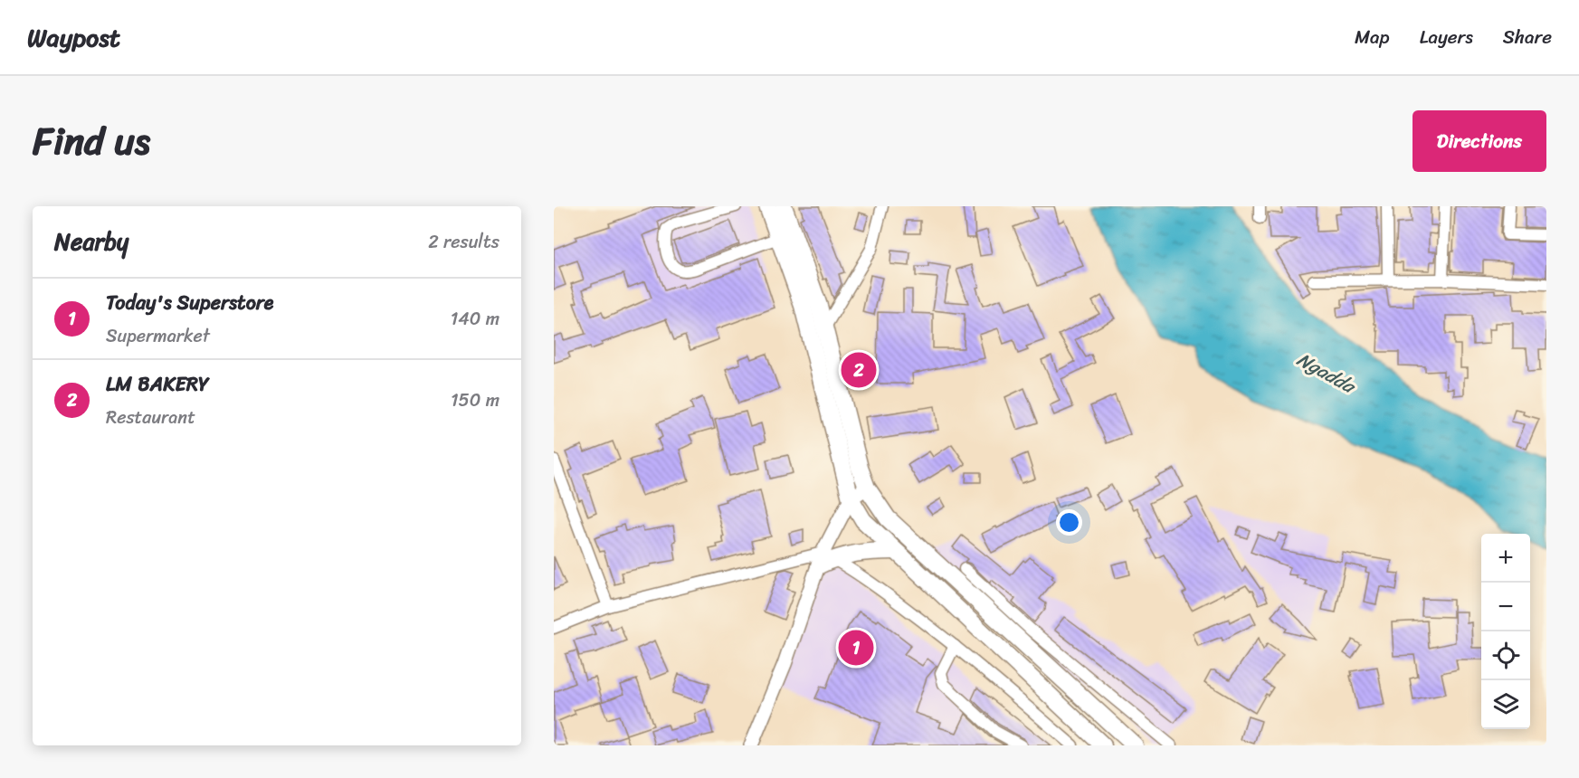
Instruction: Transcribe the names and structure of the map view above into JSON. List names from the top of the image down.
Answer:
{
  "water": ["Ngadda"],
  "page": {
    "header": "Waypost",
    "nav": ["Map", "Layers", "Share"],
    "title": "Find us",
    "buttons": "Directions",
    "heading": ["Nearby", "2 results"],
    "list": [
      {
        "mark": "1",
        "name": "Today's Superstore",
        "note": "Supermarket",
        "value": "140 m"
      },
      {
        "mark": "2",
        "name": "LM BAKERY",
        "note": "Restaurant",
        "value": "150 m"
      }
    ],
    "pins": ["2", "1"],
    "map_buttons": ["+", "−"]
  }
}
